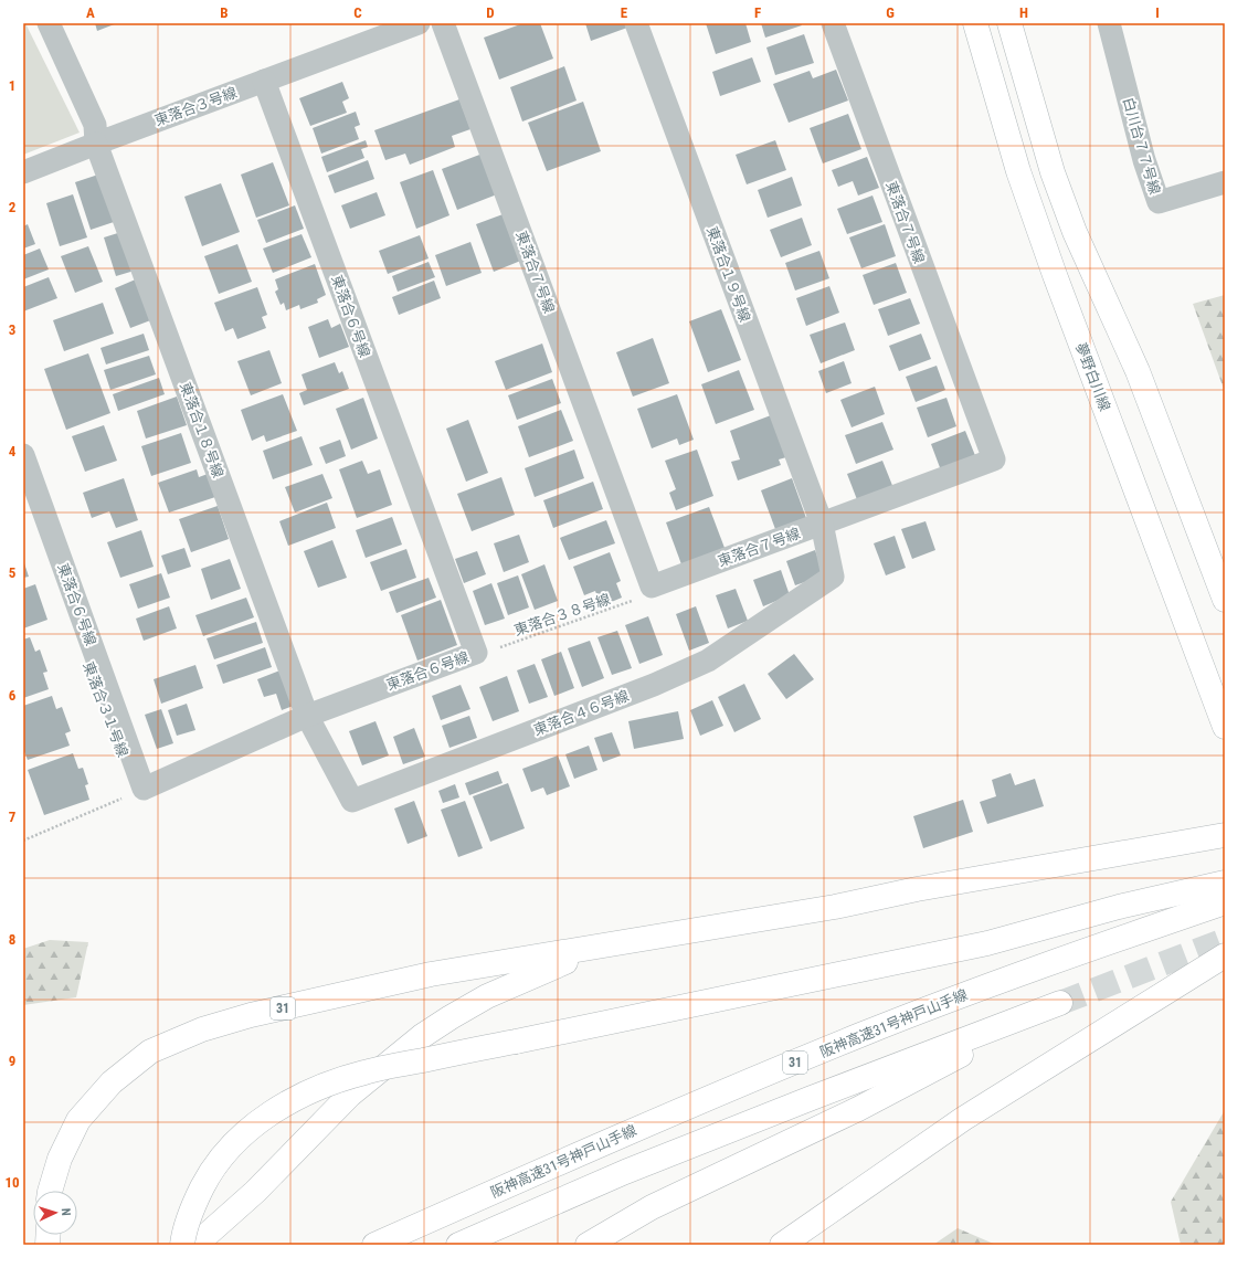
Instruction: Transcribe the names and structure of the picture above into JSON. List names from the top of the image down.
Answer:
{
  "streets": {
    "main road": ["夢野白川線", "31", "阪神高速31号神戸山手線"],
    "street": [
      "東落合３号線",
      "白川台７７号線",
      "東落合７号線",
      "東落合１９号線",
      "東落合６号線",
      "東落合１８号線",
      "東落合４６号線"
    ],
    "path": ["東落合３８号線"]
  },
  "crossings": [
    ["東落合３号線", "東落合６号線"],
    ["東落合３号線", "東落合１８号線"],
    ["東落合７号線", "東落合１９号線"],
    ["東落合７号線", "東落合３８号線"],
    ["東落合７号線", "東落合４６号線"],
    ["東落合１９号線", "東落合４６号線"],
    ["東落合６号線", "東落合１８号線"],
    ["東落合６号線", "東落合３８号線"],
    ["東落合６号線", "東落合４６号線"],
    ["東落合１８号線", "東落合４６号線"]
  ],
  "north": "right",
  "grid": {
    "columns": [
      "A",
      "B",
      "C",
      "D",
      "E",
      "F",
      "G",
      "H",
      "I"
    ],
    "rows": [
      "1",
      "2",
      "3",
      "4",
      "5",
      "6",
      "7",
      "8",
      "9",
      "10"
    ]
  }
}
